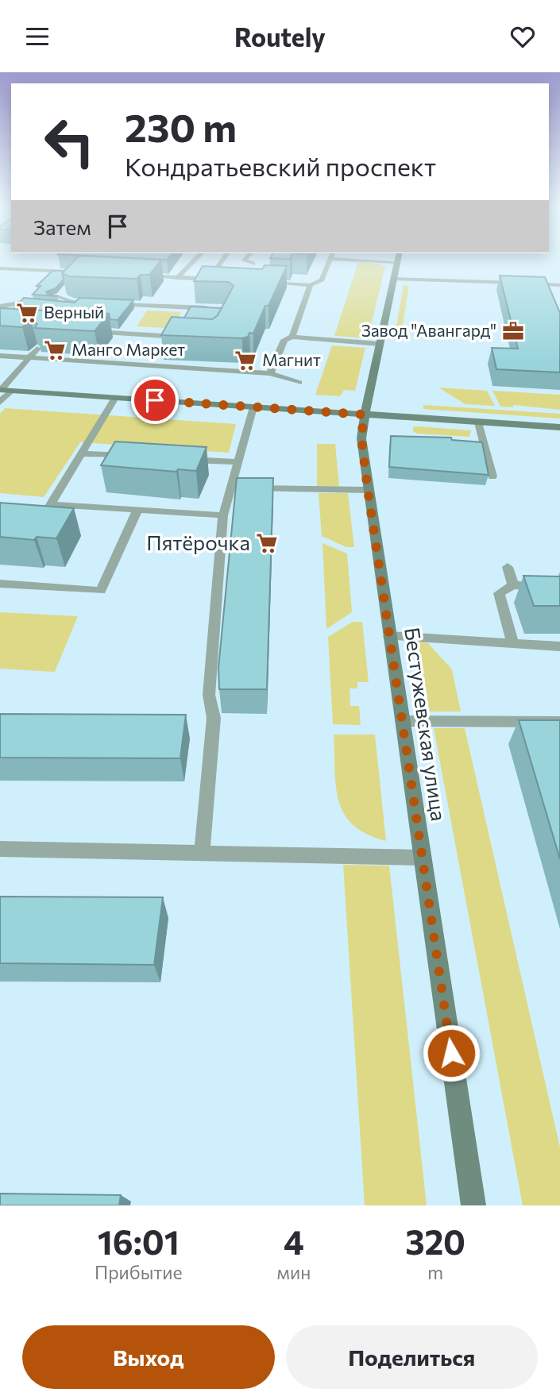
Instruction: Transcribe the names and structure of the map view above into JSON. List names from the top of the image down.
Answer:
{
  "streets": {
    "street": ["Бестужевская улица"]
  },
  "places": {
    "supermarket": [
      "Верный",
      "Манго Маркет",
      "Магнит",
      "Пятёрочка"
    ],
    "office": ["Завод \"Авангард\""]
  },
  "page": {
    "header": "Routely",
    "turn": ["230 m", "Кондратьевский проспект"],
    "then": "Затем",
    "eta": [
      "16:01",
      "Прибытие",
      "4",
      "мин",
      "320",
      "m"
    ],
    "buttons": ["Выход", "Поделиться"]
  }
}
